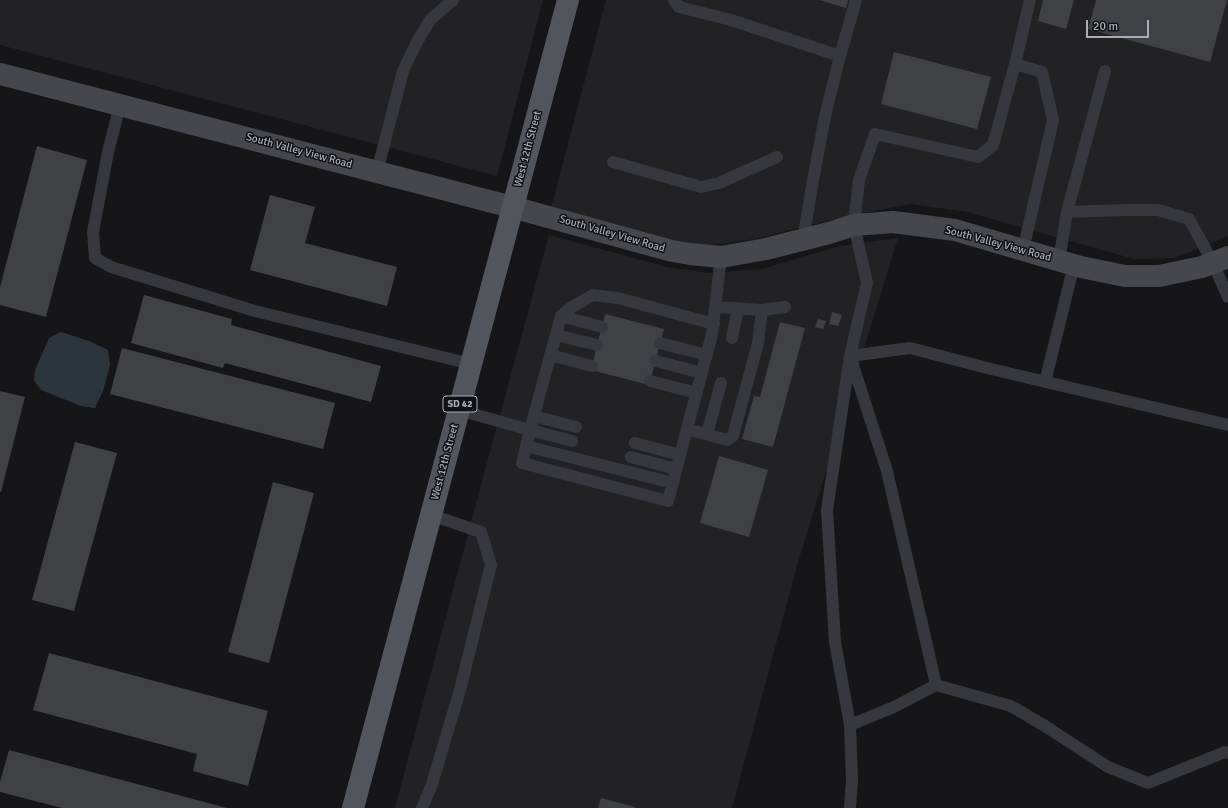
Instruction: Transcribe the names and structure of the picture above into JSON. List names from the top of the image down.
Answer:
{
  "streets": {
    "main road": ["West 12th Street", "SD 42"],
    "street": ["South Valley View Road"]
  },
  "crossings": [
    ["West 12th Street", "South Valley View Road"]
  ],
  "scale_bar": "20 m"
}
